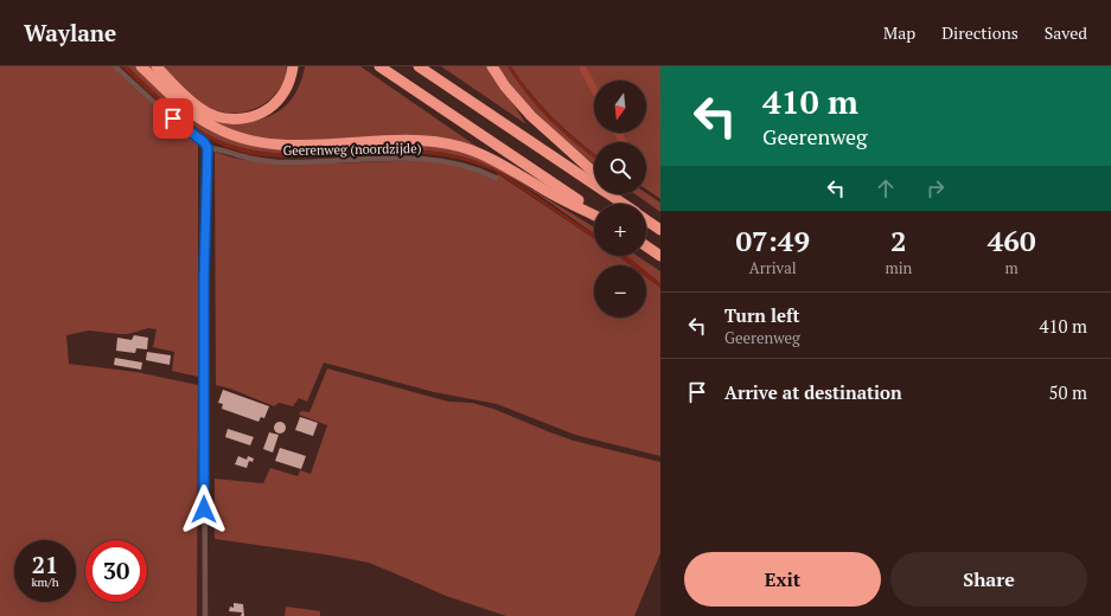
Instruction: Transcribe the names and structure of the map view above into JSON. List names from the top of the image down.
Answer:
{
  "streets": {
    "street": ["Geerenweg (noordzijde)"]
  },
  "north": "bottom",
  "page": {
    "header": "Waylane",
    "nav": ["Map", "Directions", "Saved"],
    "turn": ["410 m", "Geerenweg"],
    "map_buttons": ["+", "−"],
    "eta": [
      "07:49",
      "Arrival",
      "2",
      "min",
      "460",
      "m"
    ],
    "list": [
      {
        "name": "Turn left",
        "note": "Geerenweg",
        "value": "410 m"
      },
      {
        "name": "Arrive at destination",
        "value": "50 m"
      }
    ],
    "speed": "21 km/h",
    "limit": "30",
    "buttons": ["Exit", "Share"]
  }
}
